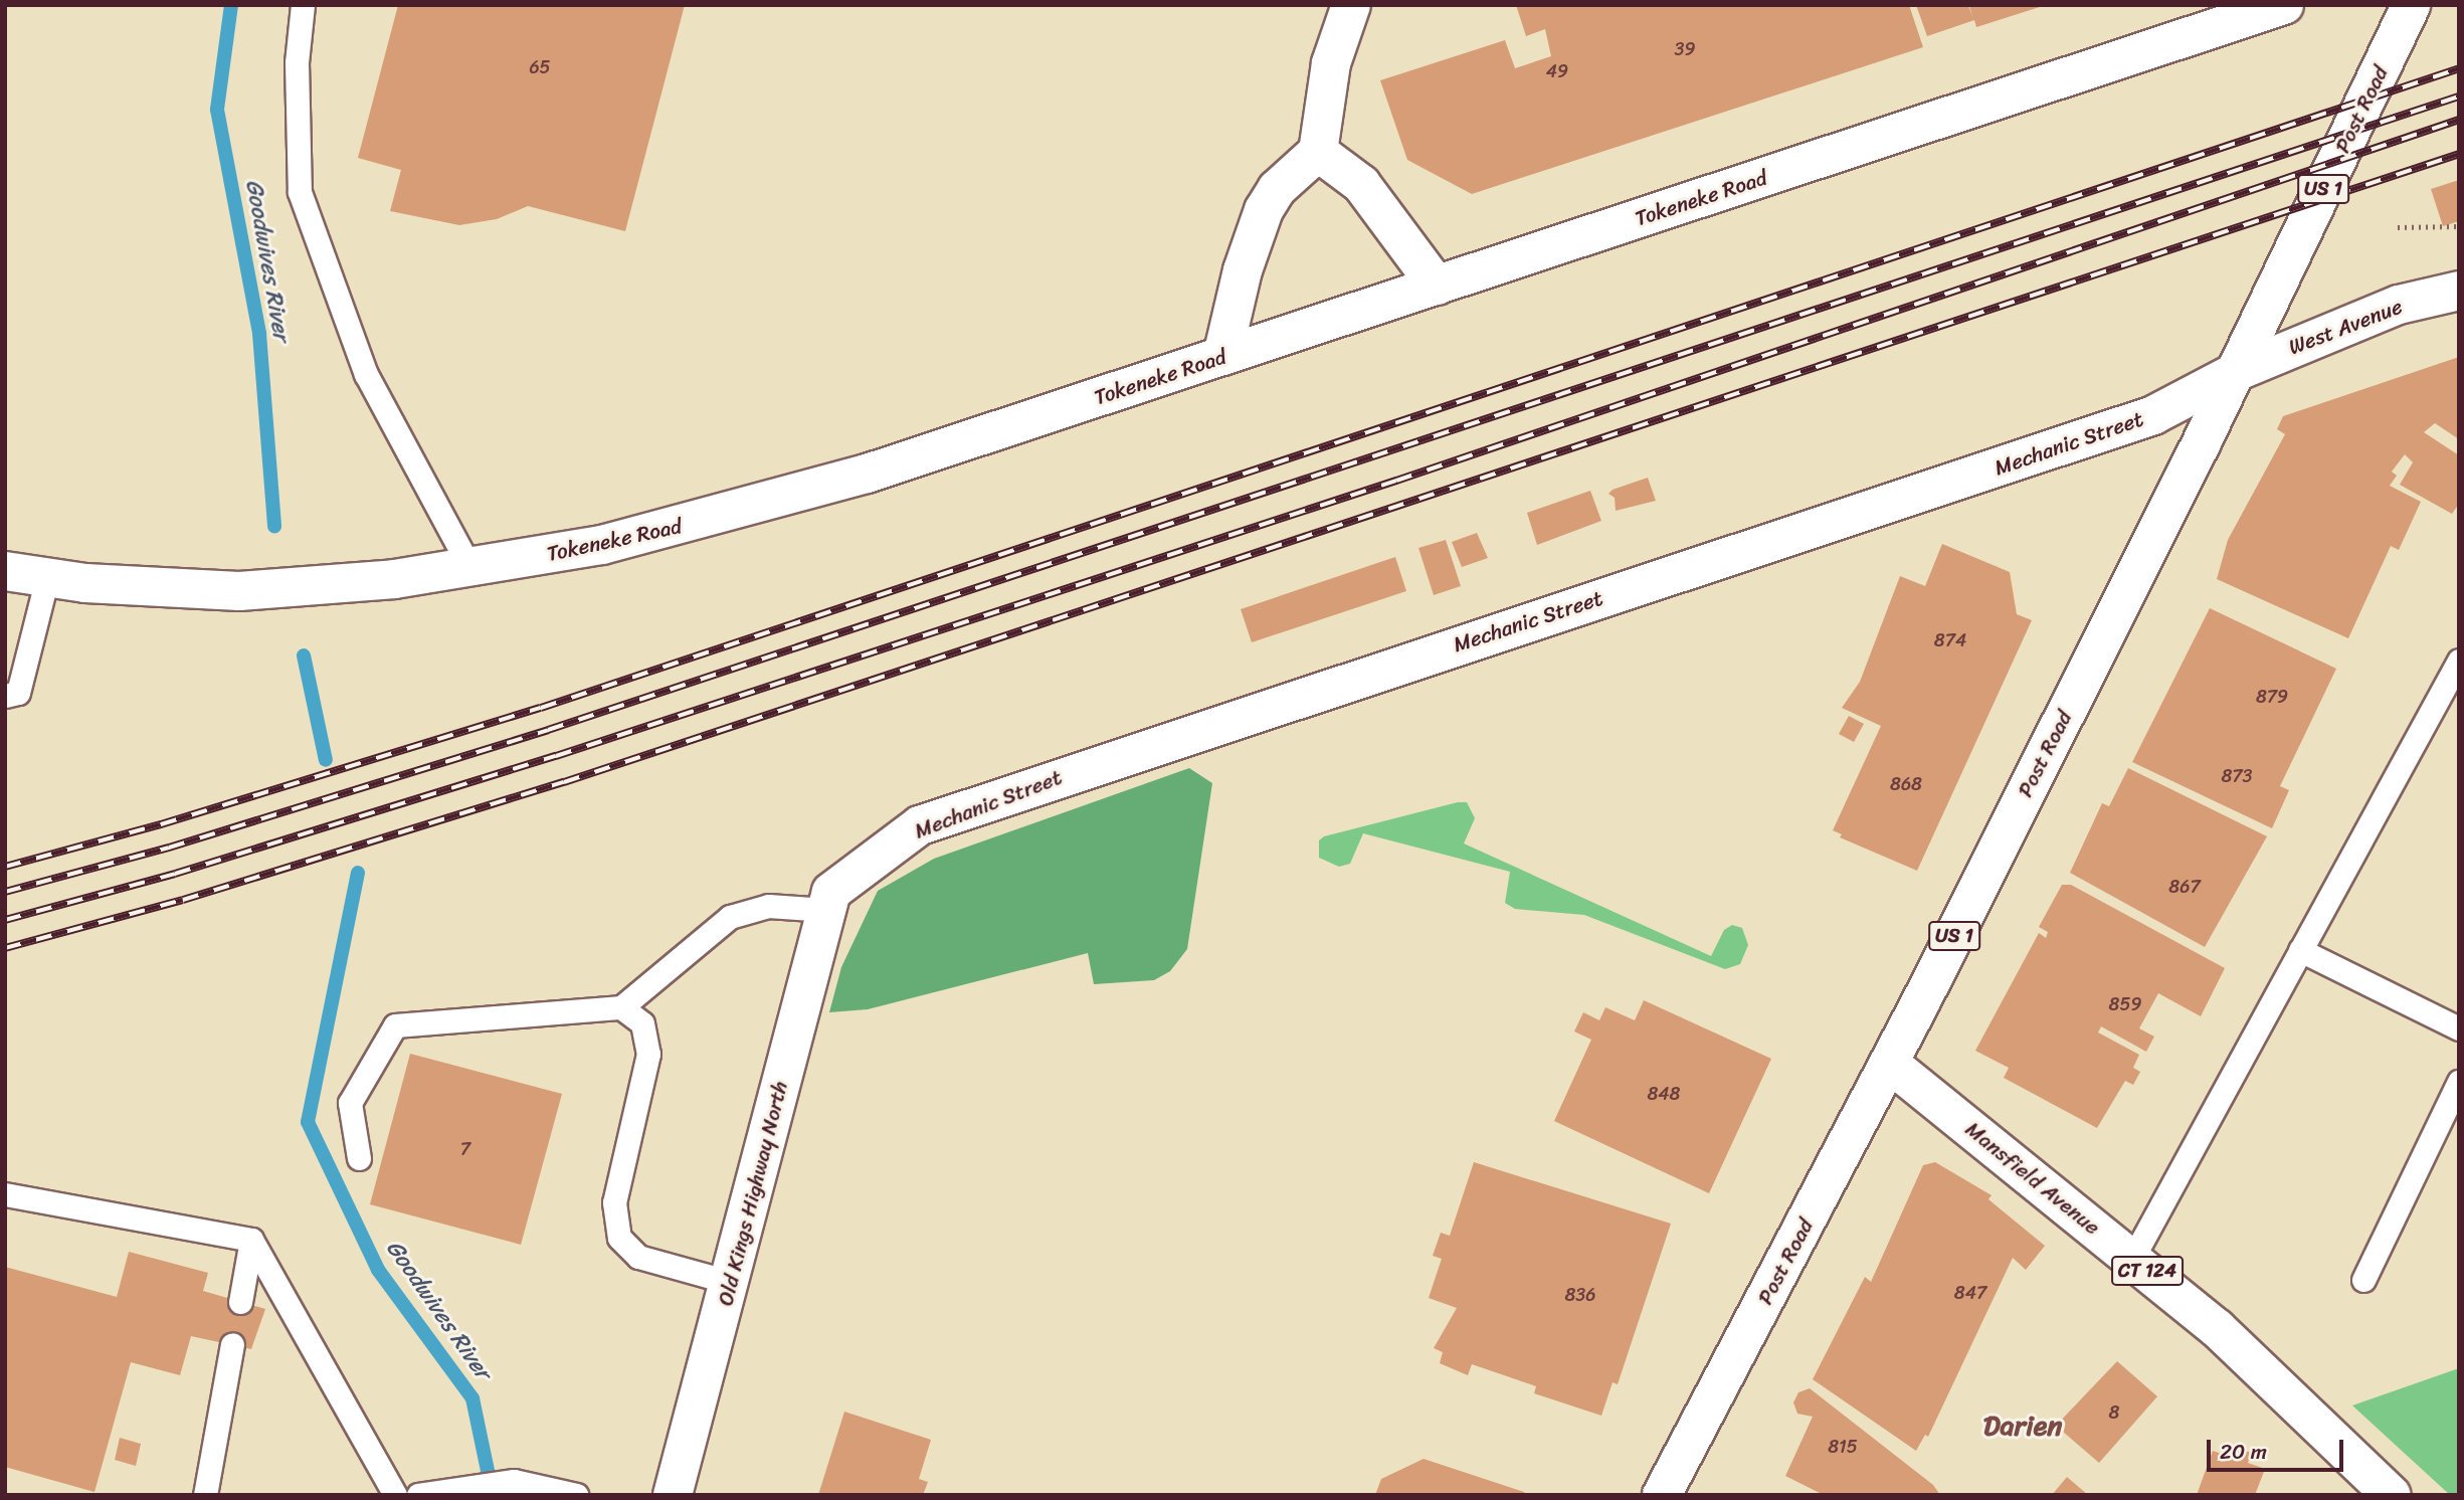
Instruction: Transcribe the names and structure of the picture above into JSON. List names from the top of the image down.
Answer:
{
  "streets": {
    "main road": [
      "Post Road",
      "US 1",
      "Tokeneke Road",
      "West Avenue",
      "Mechanic Street",
      "Mansfield Avenue",
      "Old Kings Highway North",
      "CT 124"
    ]
  },
  "crossings": [
    ["Post Road", "West Avenue"],
    ["Post Road", "Mechanic Street"],
    ["Post Road", "Mansfield Avenue"],
    ["West Avenue", "Mechanic Street"],
    ["Mechanic Street", "Old Kings Highway North"]
  ],
  "districts": ["Darien"],
  "water": ["Goodwives River"],
  "house_numbers": [
    "39",
    "65",
    "49",
    "874",
    "879",
    "873",
    "868",
    "867",
    "859",
    "848",
    "7",
    "847",
    "836",
    "8",
    "815"
  ],
  "scale_bar": "20 m"
}
